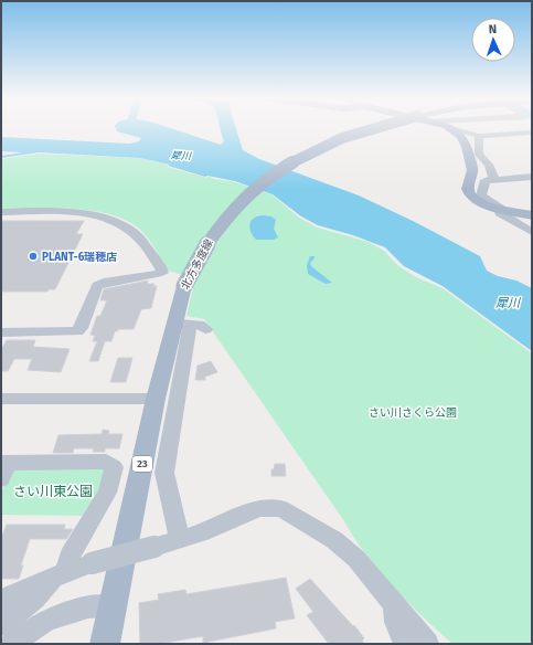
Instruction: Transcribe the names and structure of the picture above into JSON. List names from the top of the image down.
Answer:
{
  "streets": {
    "main road": ["北方多度線", "23"]
  },
  "water": ["犀川"],
  "parks": ["さい川さくら公園", "さい川東公園"],
  "places": ["PLANT-6瑞穂店"],
  "north": "top"
}
